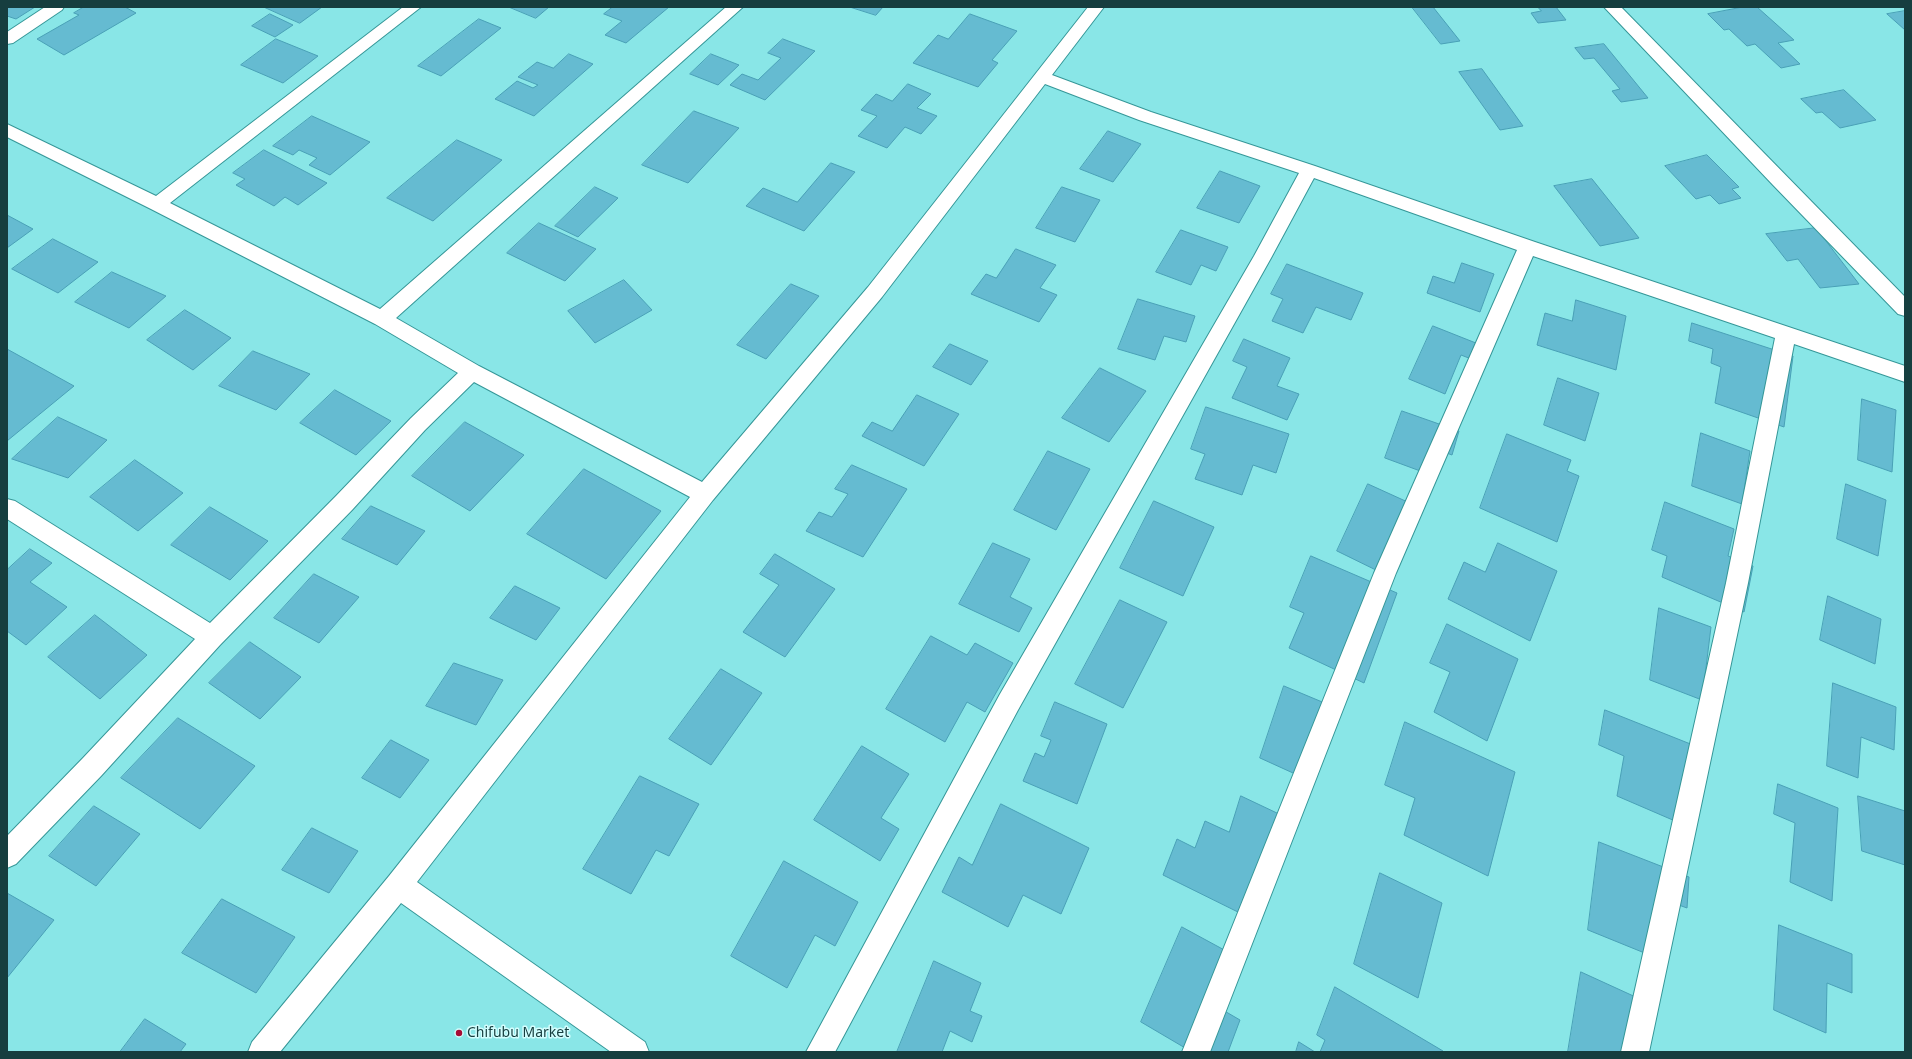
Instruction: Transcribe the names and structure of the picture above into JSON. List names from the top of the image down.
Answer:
{
  "places": ["Chifubu Market"]
}
